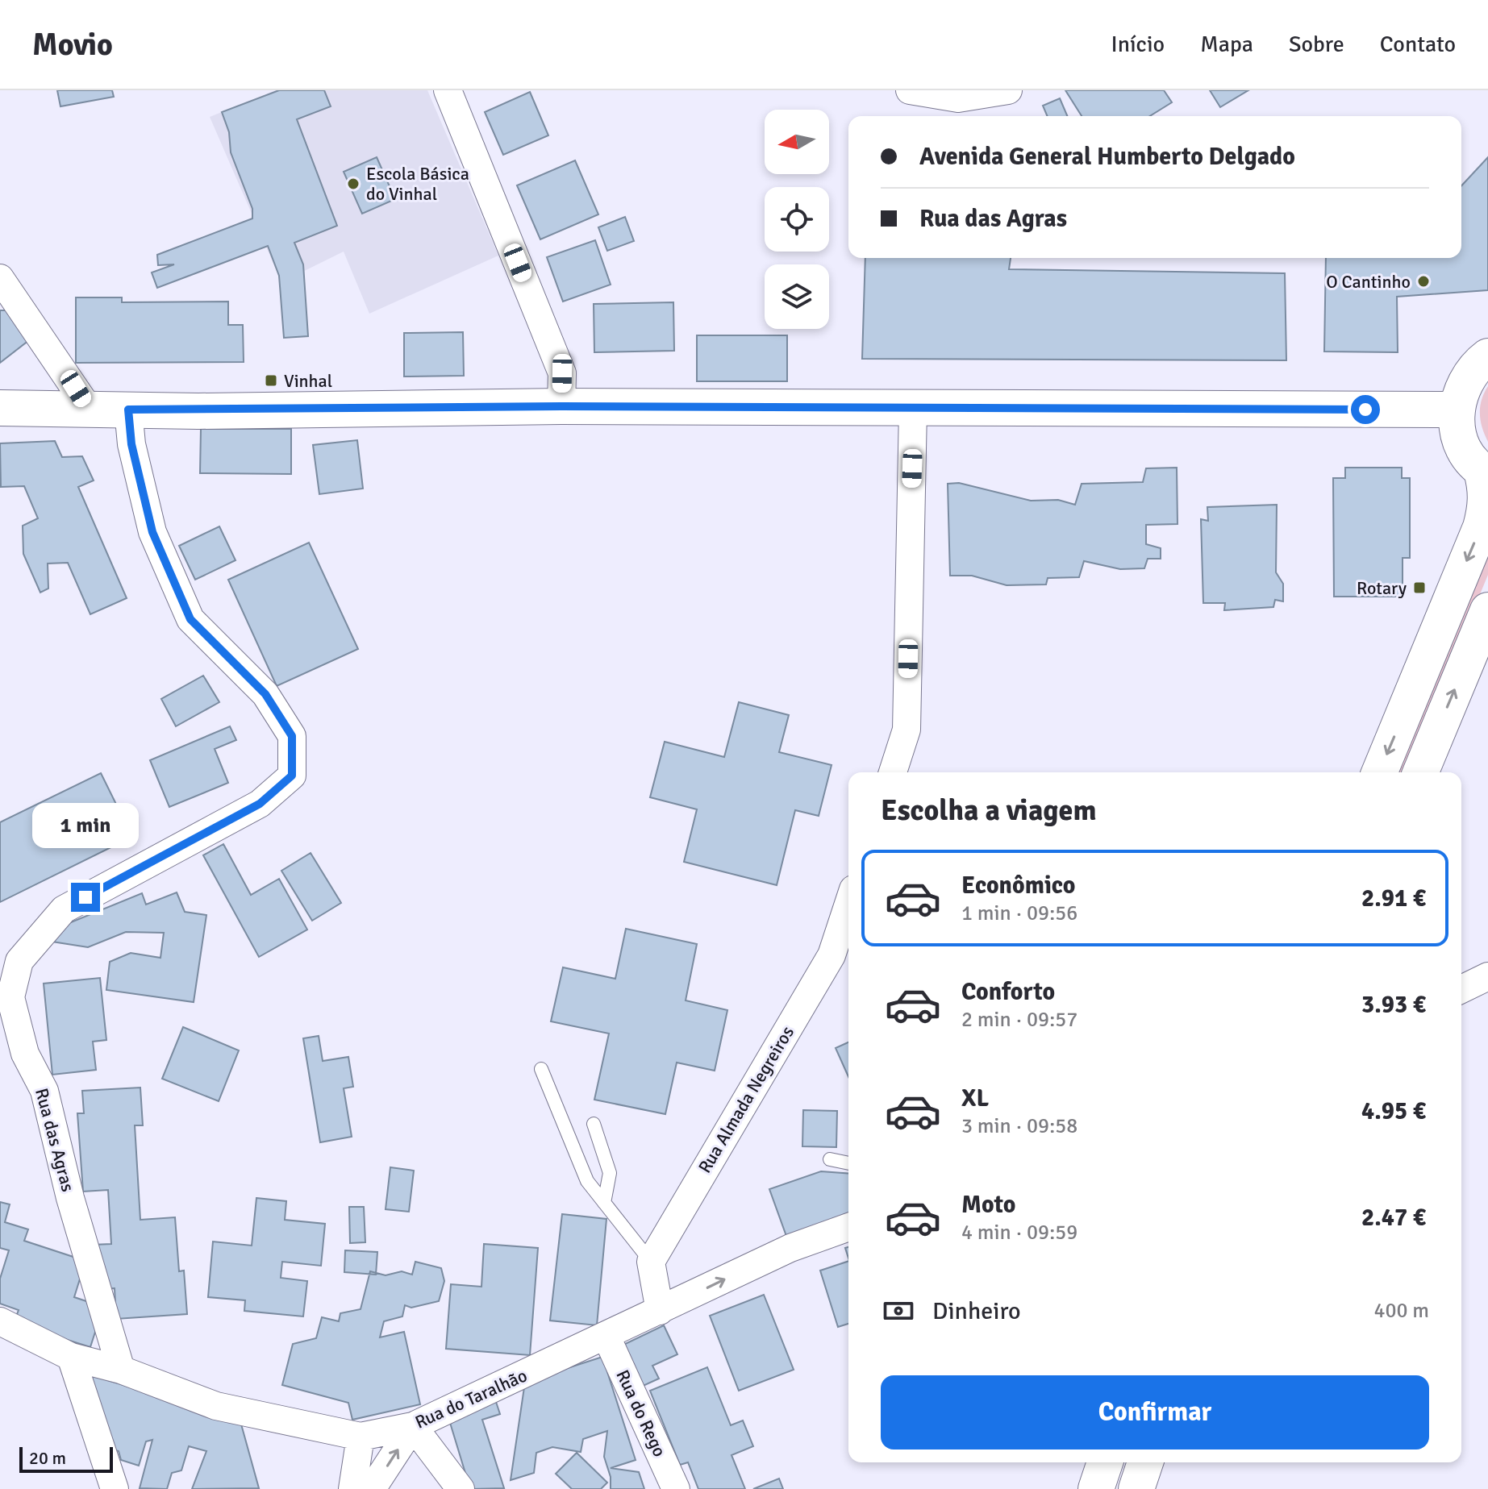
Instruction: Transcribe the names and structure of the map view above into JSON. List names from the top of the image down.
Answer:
{
  "streets": {
    "street": [
      "Rua Almada Negreiros",
      "Rua das Agras",
      "Rua do Taralhão",
      "Rua do Rego"
    ]
  },
  "crossings": [
    ["Rua das Agras", "Rua do Taralhão"],
    ["Rua do Taralhão", "Rua do Rego"]
  ],
  "places": {
    "other": ["Escola Básica do Vinhal", "O Cantinho"],
    "transit": ["Vinhal", "Rotary"]
  },
  "scale_bar": "20 m",
  "north": "left",
  "page": {
    "header": "Movio",
    "nav": [
      "Início",
      "Mapa",
      "Sobre",
      "Contato"
    ],
    "banner": ["Avenida General Humberto Delgado", "Rua das Agras"],
    "heading": "Escolha a viagem",
    "bubble": "1 min",
    "list": [
      {
        "name": "Econômico",
        "note": "1 min · 09:56",
        "value": "2.91 €"
      },
      {
        "name": "Conforto",
        "note": "2 min · 09:57",
        "value": "3.93 €"
      },
      {
        "name": "XL",
        "note": "3 min · 09:58",
        "value": "4.95 €"
      },
      {
        "name": "Moto",
        "note": "4 min · 09:59",
        "value": "2.47 €"
      }
    ],
    "pay": ["Dinheiro", "400 m"],
    "buttons": "Confirmar",
    "scale": "20 m"
  }
}
